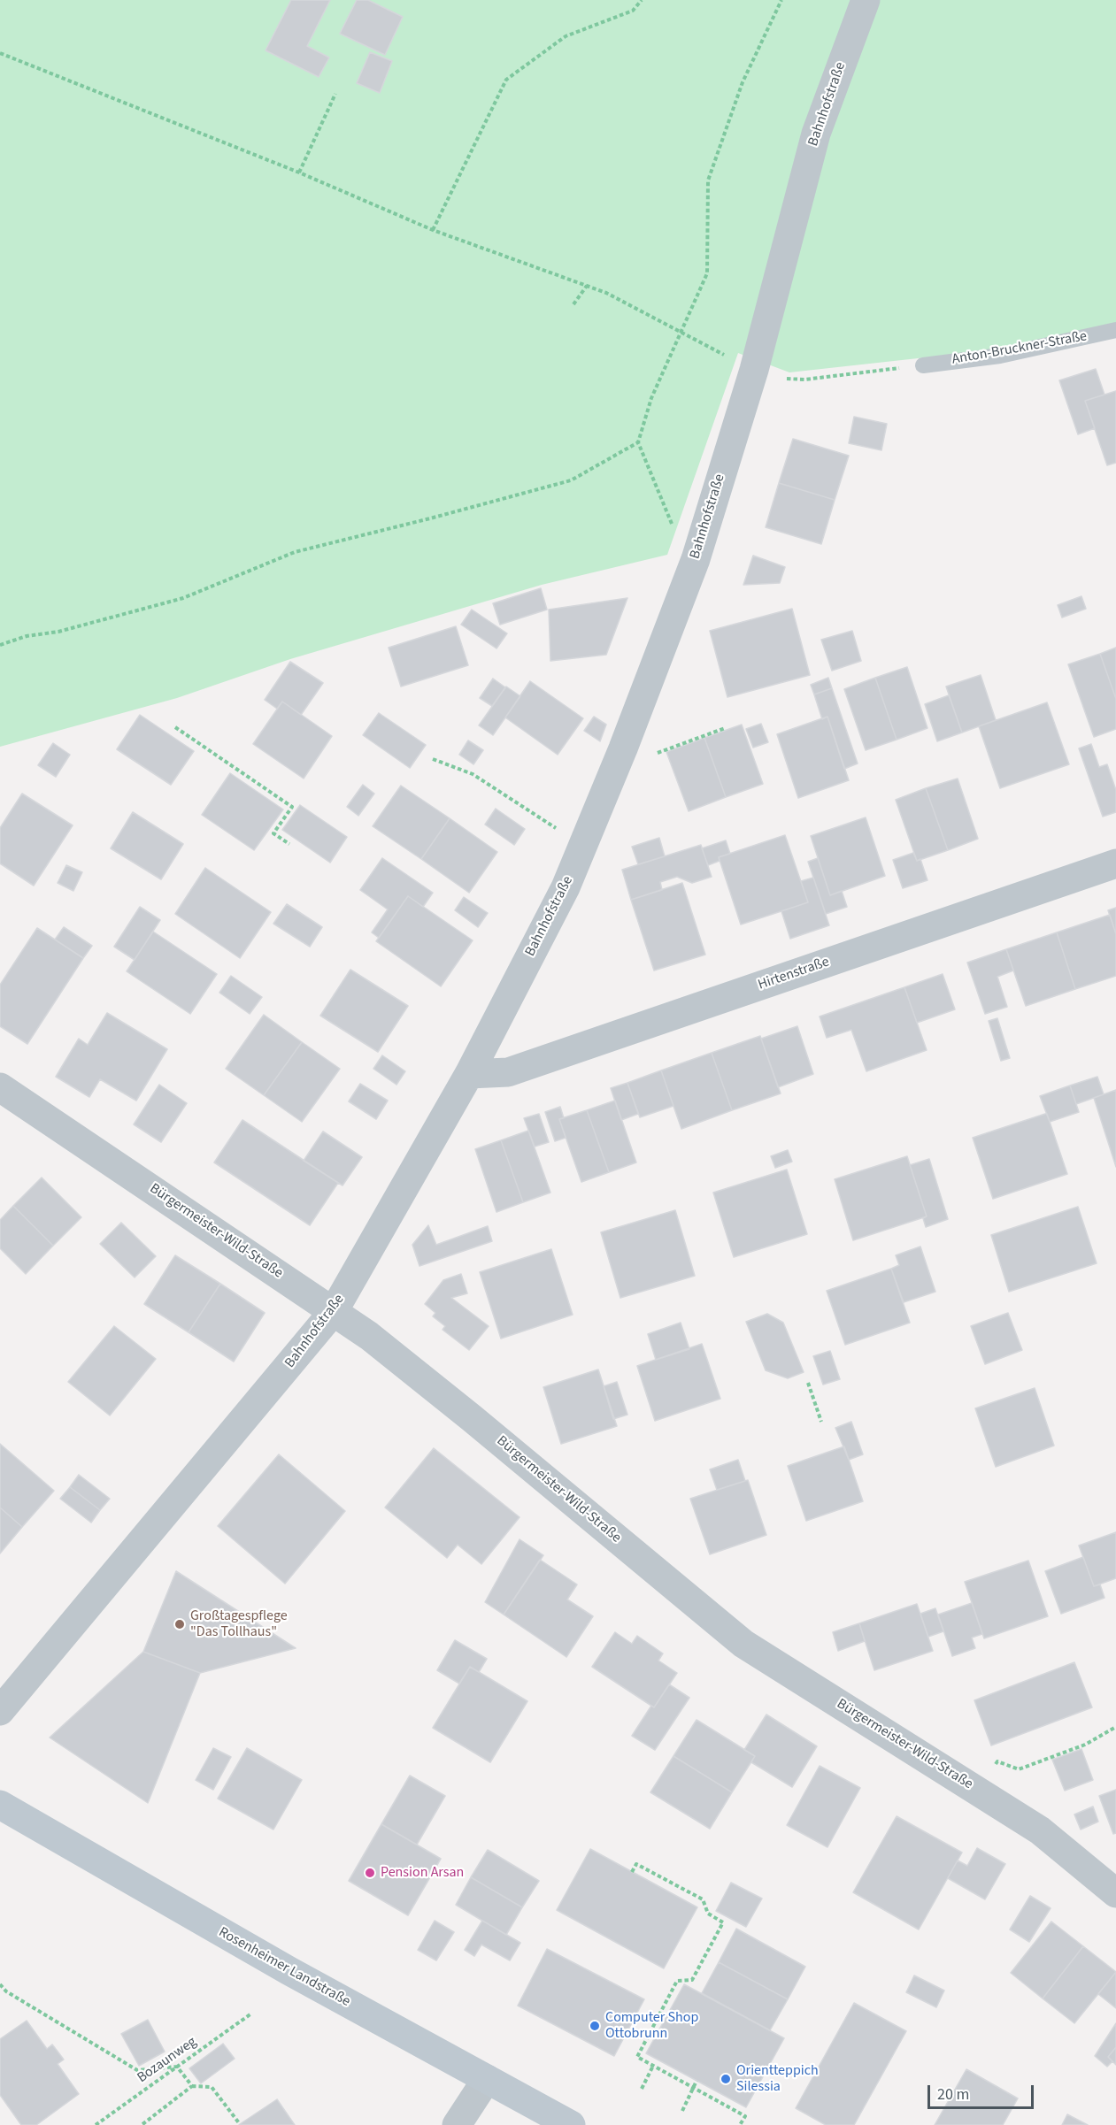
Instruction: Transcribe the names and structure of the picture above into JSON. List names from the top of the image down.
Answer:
{
  "streets": {
    "main road": ["Rosenheimer Landstraße"],
    "street": ["Bahnhofstraße", "Hirtenstraße", "Bürgermeister-Wild-Straße"],
    "lane": ["Anton-Bruckner-Straße"],
    "path": ["Bozaunweg"]
  },
  "crossings": [
    ["Bahnhofstraße", "Hirtenstraße"],
    ["Bahnhofstraße", "Bürgermeister-Wild-Straße"]
  ],
  "places": [
    "Großtagespflege \"Das Tollhaus\"",
    "Pension Arsan",
    "Computer Shop Ottobrunn",
    "Orientteppich Silessia"
  ],
  "scale_bar": "20 m"
}
